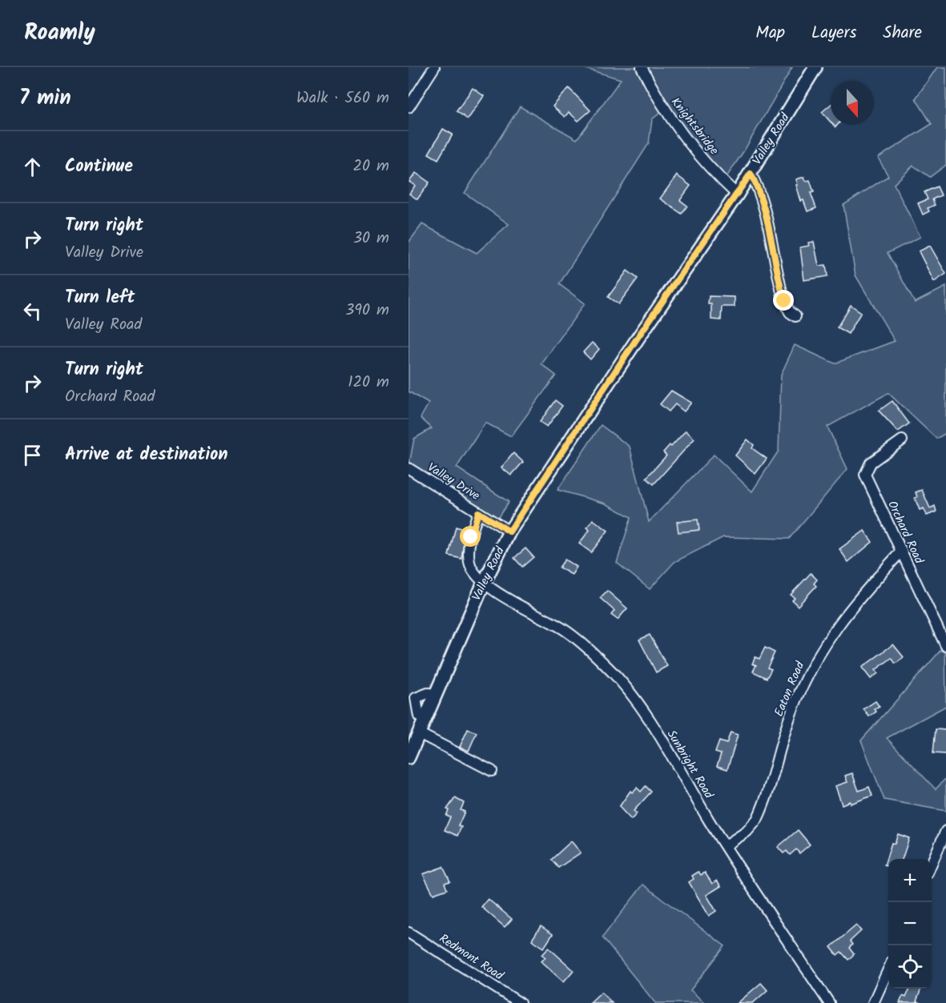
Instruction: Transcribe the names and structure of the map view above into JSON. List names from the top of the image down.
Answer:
{
  "streets": {
    "main road": ["Valley Road"],
    "street": [
      "Knightsbridge",
      "Valley Drive",
      "Orchard Road",
      "Eaton Road",
      "Sunbright Road",
      "Redmont Road"
    ]
  },
  "crossings": [
    ["Knightsbridge", "Valley Road"],
    ["Valley Road", "Valley Drive"],
    ["Valley Road", "Sunbright Road"],
    ["Orchard Road", "Eaton Road"],
    ["Eaton Road", "Sunbright Road"]
  ],
  "north": "bottom",
  "page": {
    "header": "Roamly",
    "nav": ["Map", "Layers", "Share"],
    "heading": ["7 min", "Walk · 560 m"],
    "list": [
      ["Continue", "20 m"],
      ["Turn right", "Valley Drive", "30 m"],
      ["Turn left", "Valley Road", "390 m"],
      ["Turn right", "Orchard Road", "120 m"],
      "Arrive at destination"
    ],
    "map_buttons": ["+", "−"]
  }
}
